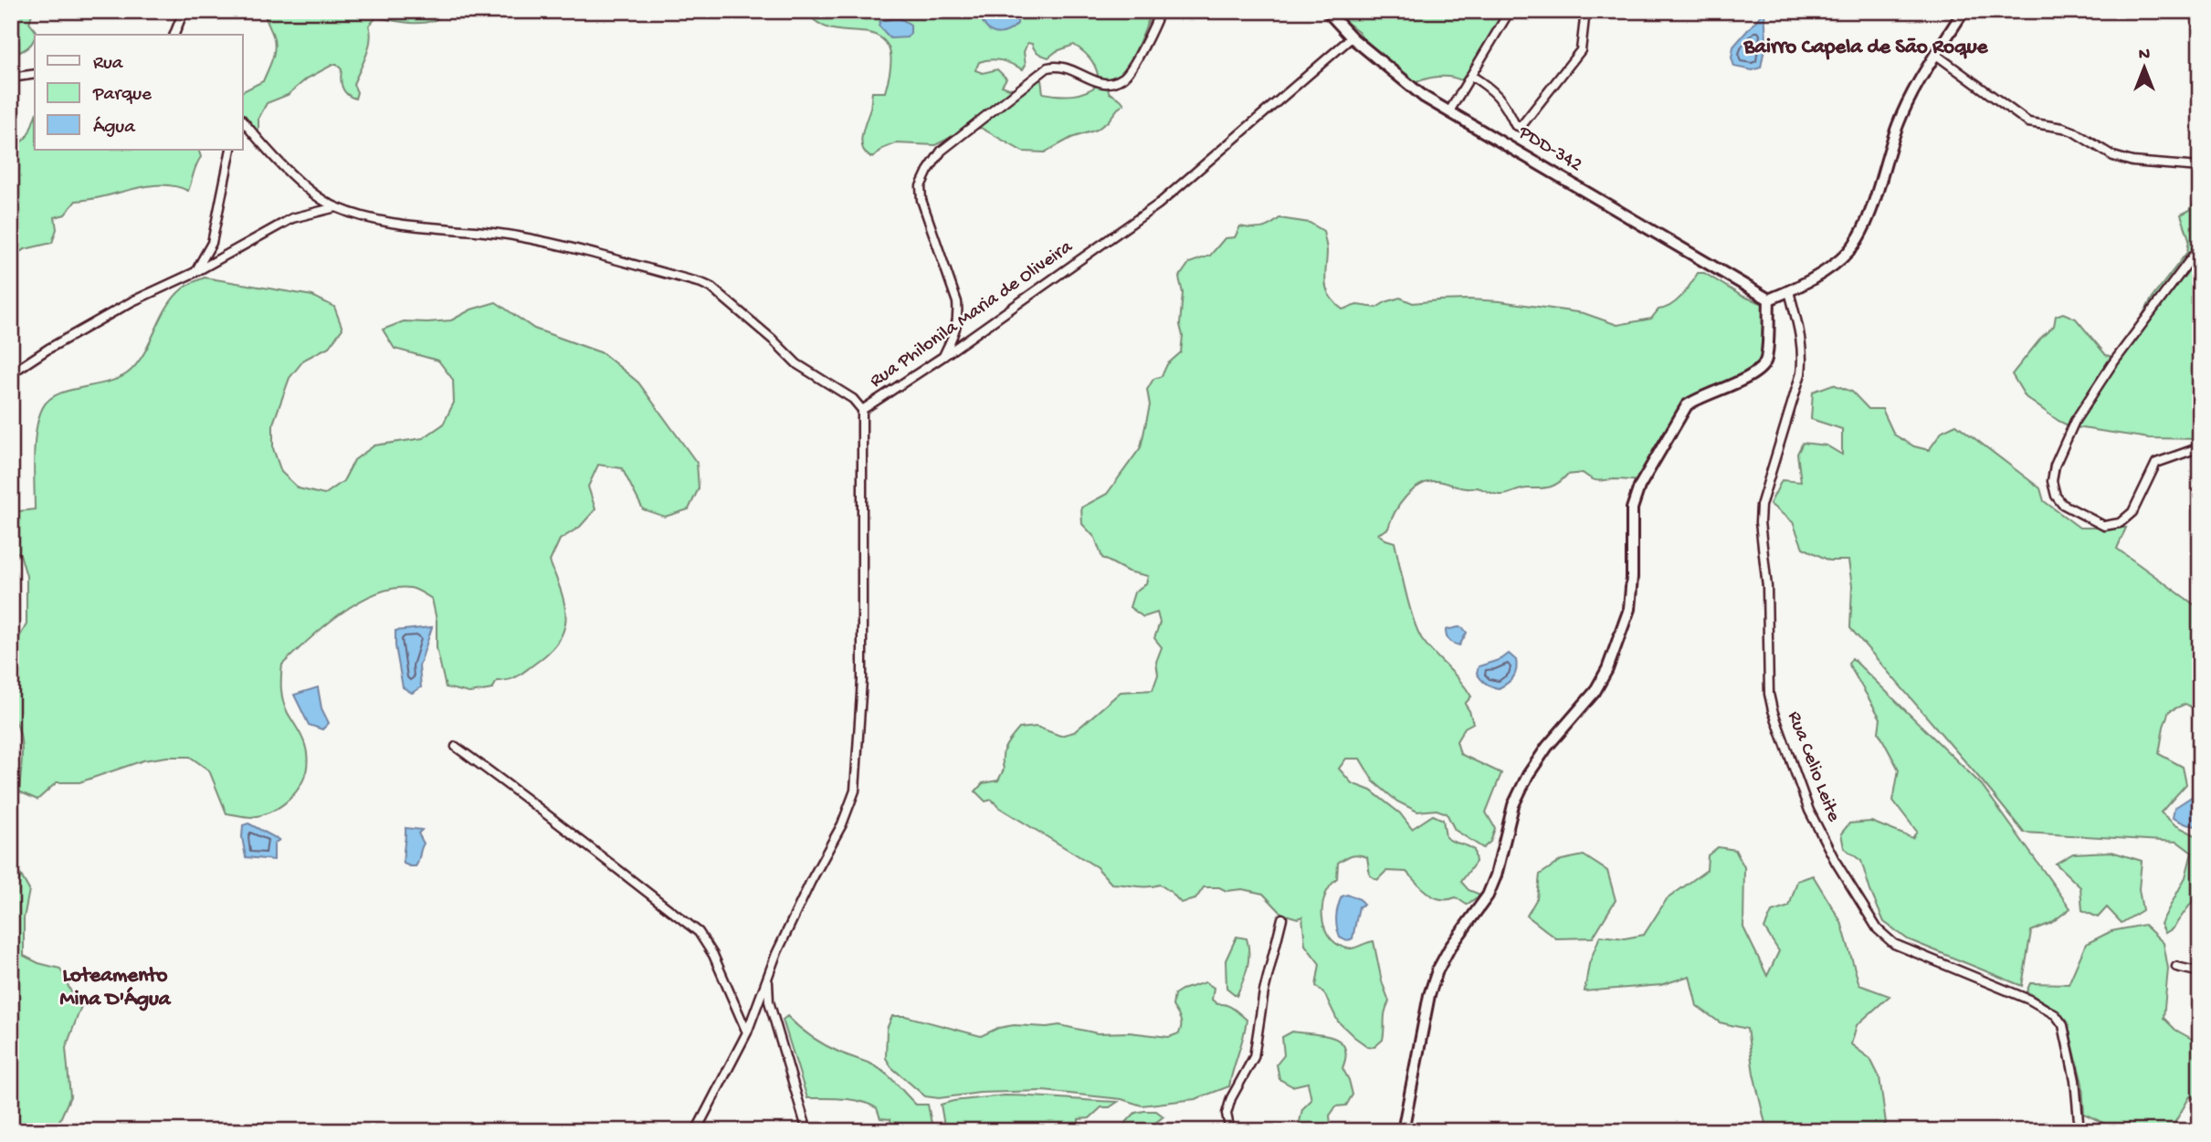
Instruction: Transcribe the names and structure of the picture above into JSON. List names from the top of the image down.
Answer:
{
  "streets": {
    "street": ["PDD-342", "Rua Philonila Maria de Oliveira", "Rua Celio Leite"]
  },
  "crossings": [
    ["PDD-342", "Rua Philonila Maria de Oliveira"]
  ],
  "districts": ["Bairro Capela de São Roque", "Loteamento Mina D'Água"],
  "legend": ["Rua", "Parque", "Água"],
  "north": "top"
}
